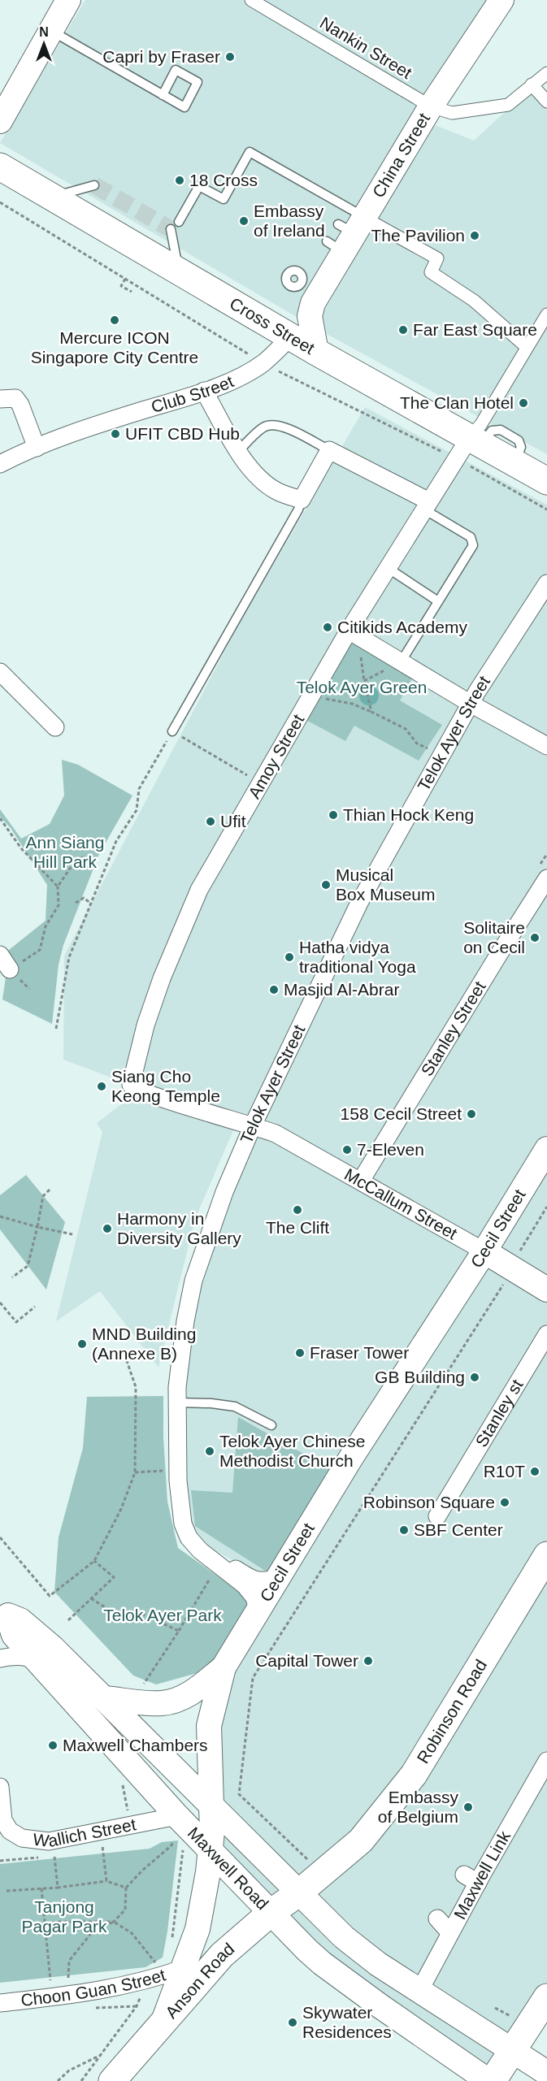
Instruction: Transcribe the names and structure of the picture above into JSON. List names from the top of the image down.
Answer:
{
  "streets": {
    "main road": [
      "China Street",
      "Cross Street",
      "McCallum Street",
      "Cecil Street",
      "Robinson Road",
      "Maxwell Road",
      "Anson Road"
    ],
    "street": [
      "Nankin Street",
      "Club Street",
      "Telok Ayer Street",
      "Amoy Street",
      "Stanley Street",
      "Stanley st",
      "Wallich Street",
      "Maxwell Link",
      "Choon Guan Street"
    ]
  },
  "crossings": [
    ["Nankin Street", "China Street"],
    ["Cross Street", "Club Street"],
    ["Cross Street", "Amoy Street"],
    ["Telok Ayer Street", "Amoy Street"],
    ["Telok Ayer Street", "McCallum Street"],
    ["Telok Ayer Street", "Cecil Street"],
    ["Amoy Street", "McCallum Street"],
    ["Stanley Street", "McCallum Street"],
    ["McCallum Street", "Cecil Street"],
    ["Cecil Street", "Maxwell Road"],
    ["Cecil Street", "Anson Road"],
    ["Cecil Street", "Choon Guan Street"],
    ["Robinson Road", "Maxwell Road"],
    ["Robinson Road", "Anson Road"],
    ["Wallich Street", "Maxwell Road"],
    ["Maxwell Road", "Maxwell Link"],
    ["Maxwell Road", "Anson Road"]
  ],
  "parks": [
    "Telok Ayer Green",
    "Ann Siang Hill Park",
    "Telok Ayer Park",
    "Tanjong Pagar Park"
  ],
  "places": [
    "Capri by Fraser",
    "18 Cross",
    "Embassy of Ireland",
    "The Pavilion",
    "Mercure ICON Singapore City Centre",
    "Far East Square",
    "The Clan Hotel",
    "UFIT CBD Hub",
    "Citikids Academy",
    "Thian Hock Keng",
    "Ufit",
    "Musical Box Museum",
    "Solitaire on Cecil",
    "Hatha vidya traditional Yoga",
    "Masjid Al-Abrar",
    "Siang Cho Keong Temple",
    "158 Cecil Street",
    "7-Eleven",
    "The Clift",
    "Harmony in Diversity Gallery",
    "MND Building (Annexe B)",
    "Fraser Tower",
    "GB Building",
    "Telok Ayer Chinese Methodist Church",
    "R10T",
    "Robinson Square",
    "SBF Center",
    "Capital Tower",
    "Maxwell Chambers",
    "Embassy of Belgium",
    "Skywater Residences"
  ],
  "north": "top"
}
